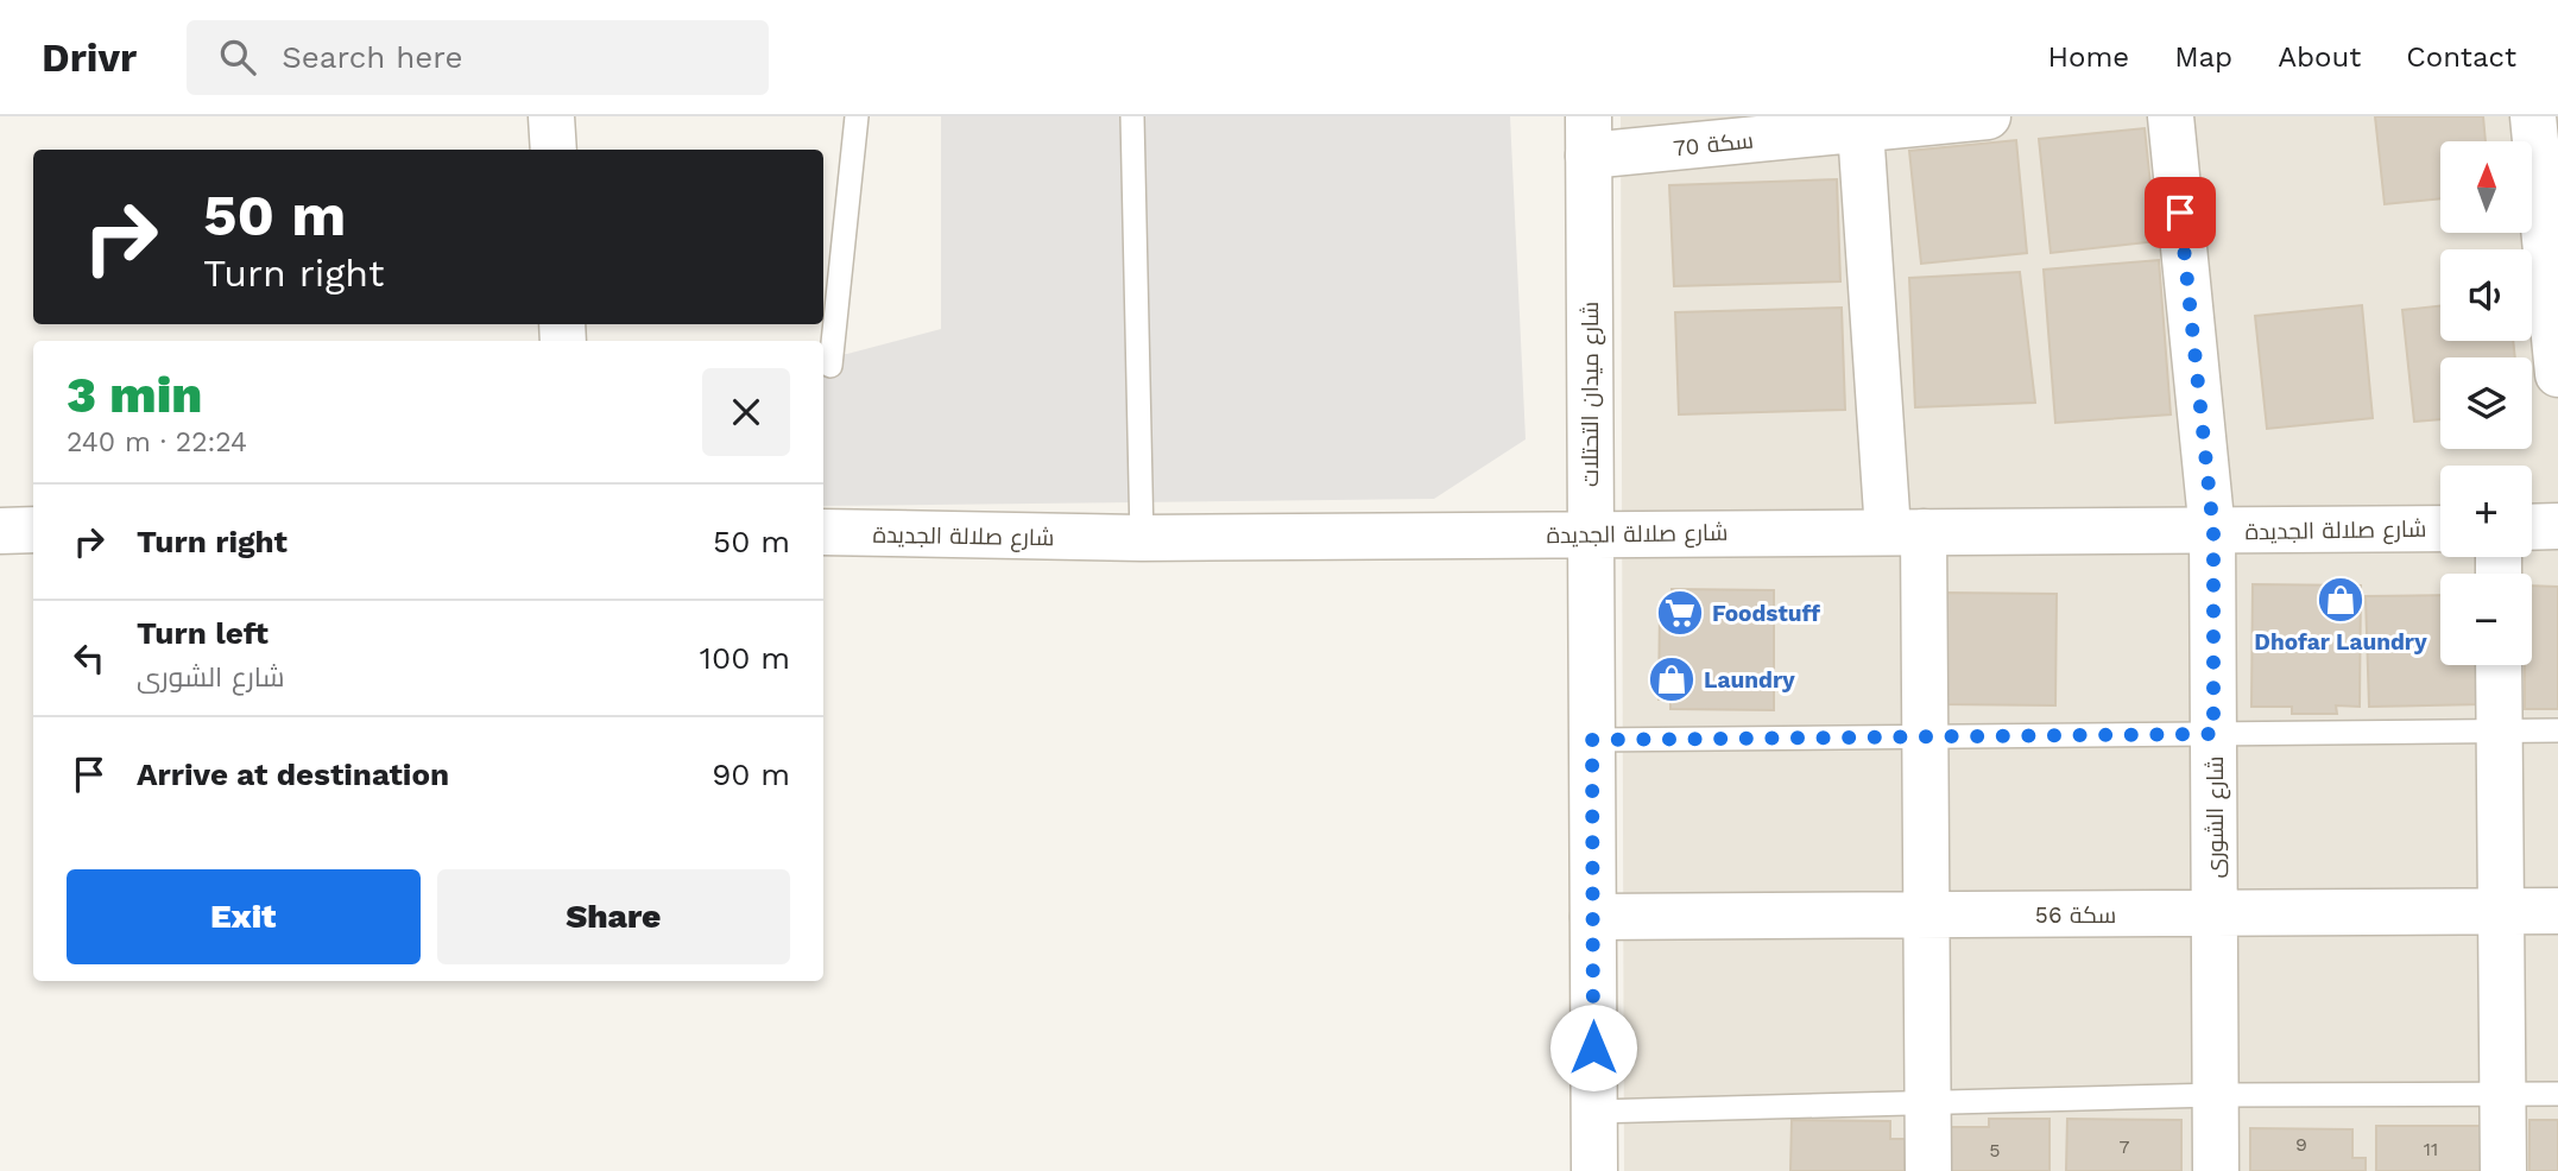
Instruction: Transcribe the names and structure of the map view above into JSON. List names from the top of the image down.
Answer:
{
  "streets": {
    "street": [
      "سكة 70",
      "شارع ميدان التحتلات",
      "شارع صلالة الجديدة",
      "شارع الشورى",
      "سكة 56"
    ]
  },
  "crossings": [
    ["سكة 70", "شارع ميدان التحتلات"],
    ["شارع ميدان التحتلات", "شارع صلالة الجديدة"],
    ["شارع ميدان التحتلات", "سكة 56"],
    ["شارع صلالة الجديدة", "شارع الشورى"],
    ["شارع الشورى", "سكة 56"]
  ],
  "places": {
    "shop": ["Dhofar Laundry", "Laundry"],
    "supermarket": ["Foodstuff"]
  },
  "house_numbers": [
    "9",
    "7",
    "11",
    "5"
  ],
  "north": "top",
  "page": {
    "header": "Drivr",
    "search": "Search here",
    "nav": [
      "Home",
      "Map",
      "About",
      "Contact"
    ],
    "map_buttons": ["+", "−"],
    "turn": ["50 m", "Turn right"],
    "heading": ["3 min", "240 m · 22:24"],
    "list": [
      {
        "name": "Turn right",
        "value": "50 m"
      },
      {
        "name": "Turn left",
        "note": "شارع الشورى",
        "value": "100 m"
      },
      {
        "name": "Arrive at destination",
        "value": "90 m"
      }
    ],
    "buttons": ["Exit", "Share"]
  }
}
